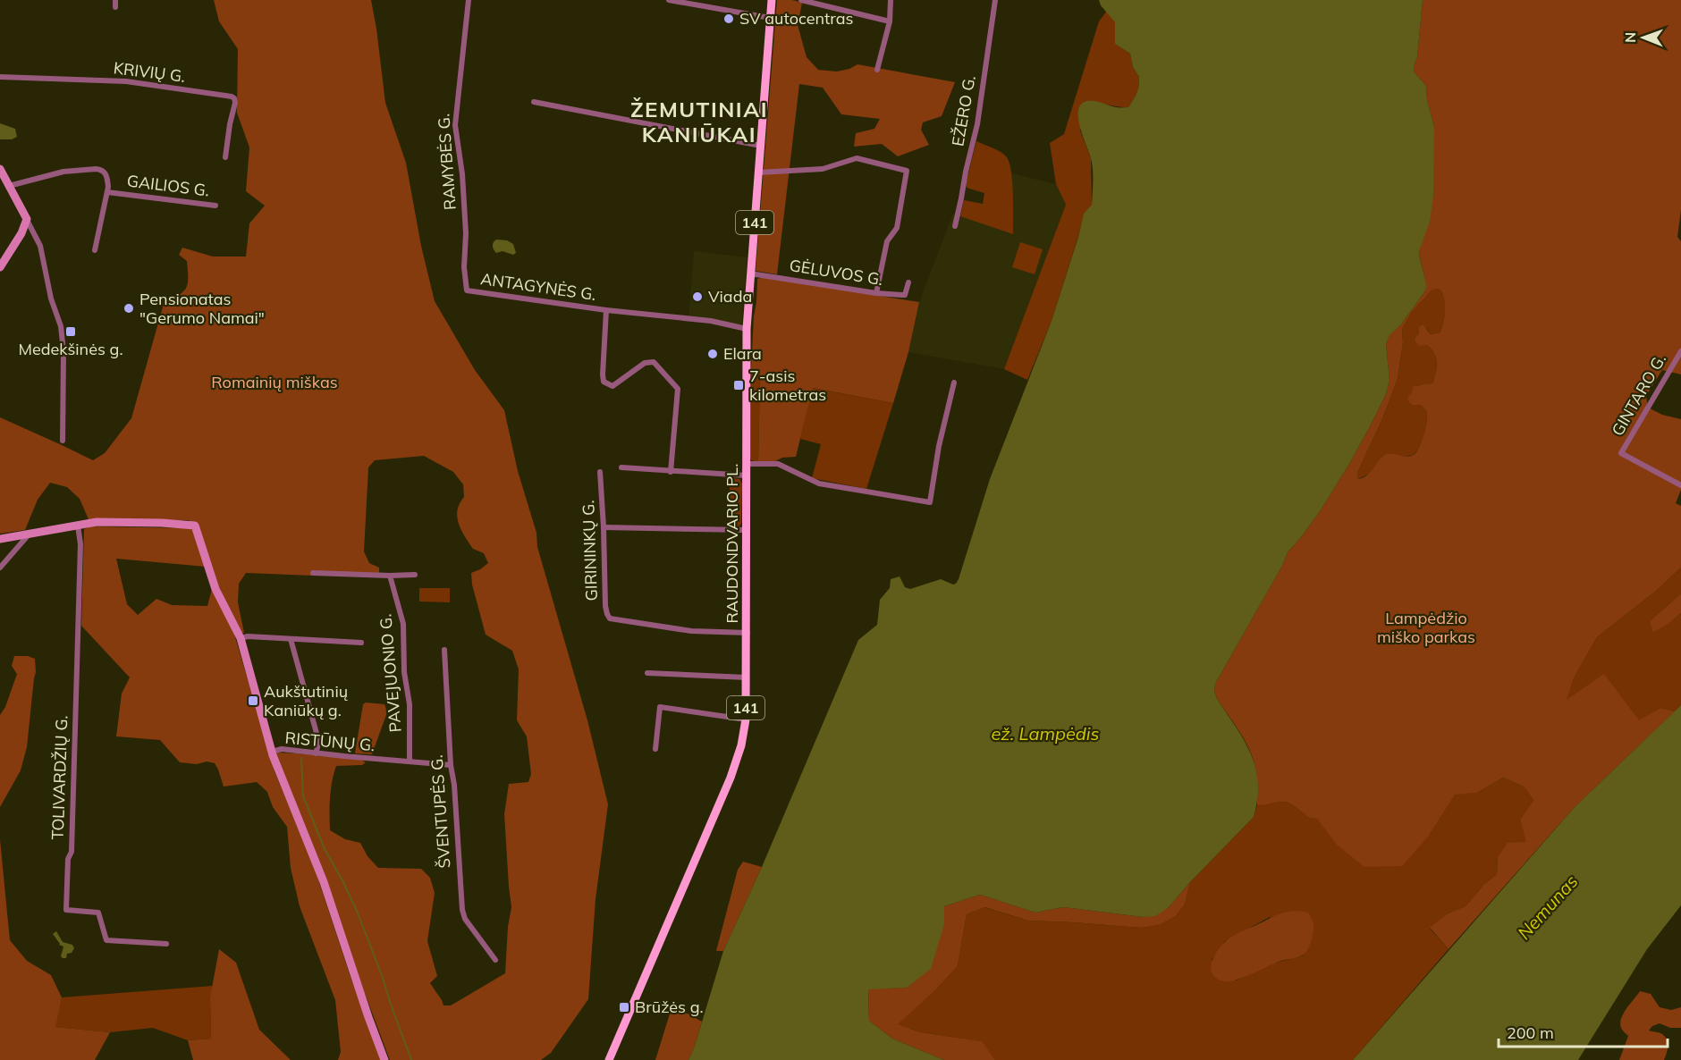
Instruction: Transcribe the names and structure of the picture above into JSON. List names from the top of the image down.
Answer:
{
  "streets": {
    "main road": ["141", "RAUDONDVARIO PL."],
    "street": [
      "KRIVIŲ G.",
      "EŽERO G.",
      "RAMYBĖS G.",
      "GAILIOS G.",
      "GĖLUVOS G.",
      "ANTAGYNĖS G.",
      "GINTARO G.",
      "GIRININKŲ G.",
      "PAVEJUONIO G.",
      "RISTŪNŲ G.",
      "TOLIVARDŽIŲ G.",
      "ŠVENTUPĖS G."
    ]
  },
  "crossings": [
    ["RAMYBĖS G.", "ANTAGYNĖS G."],
    ["GĖLUVOS G.", "RAUDONDVARIO PL."],
    ["ANTAGYNĖS G.", "RAUDONDVARIO PL."],
    ["RAUDONDVARIO PL.", "GIRININKŲ G."],
    ["PAVEJUONIO G.", "RISTŪNŲ G."],
    ["RISTŪNŲ G.", "ŠVENTUPĖS G."]
  ],
  "districts": ["ŽEMUTINIAI KANIŪKAI"],
  "water": ["ež. Lampėdis", "Nemunas"],
  "parks": ["Romainių miškas", "Lampėdžio miško parkas"],
  "places": {
    "other": [
      "SV autocentras",
      "Viada",
      "Pensionatas \"Gerumo Namai\"",
      "Elara"
    ],
    "transit": [
      "Medekšinės g.",
      "7-asis kilometras",
      "Aukštutinių Kaniūkų g.",
      "Brūžės g."
    ]
  },
  "scale_bar": "200 m",
  "north": "left"
}
